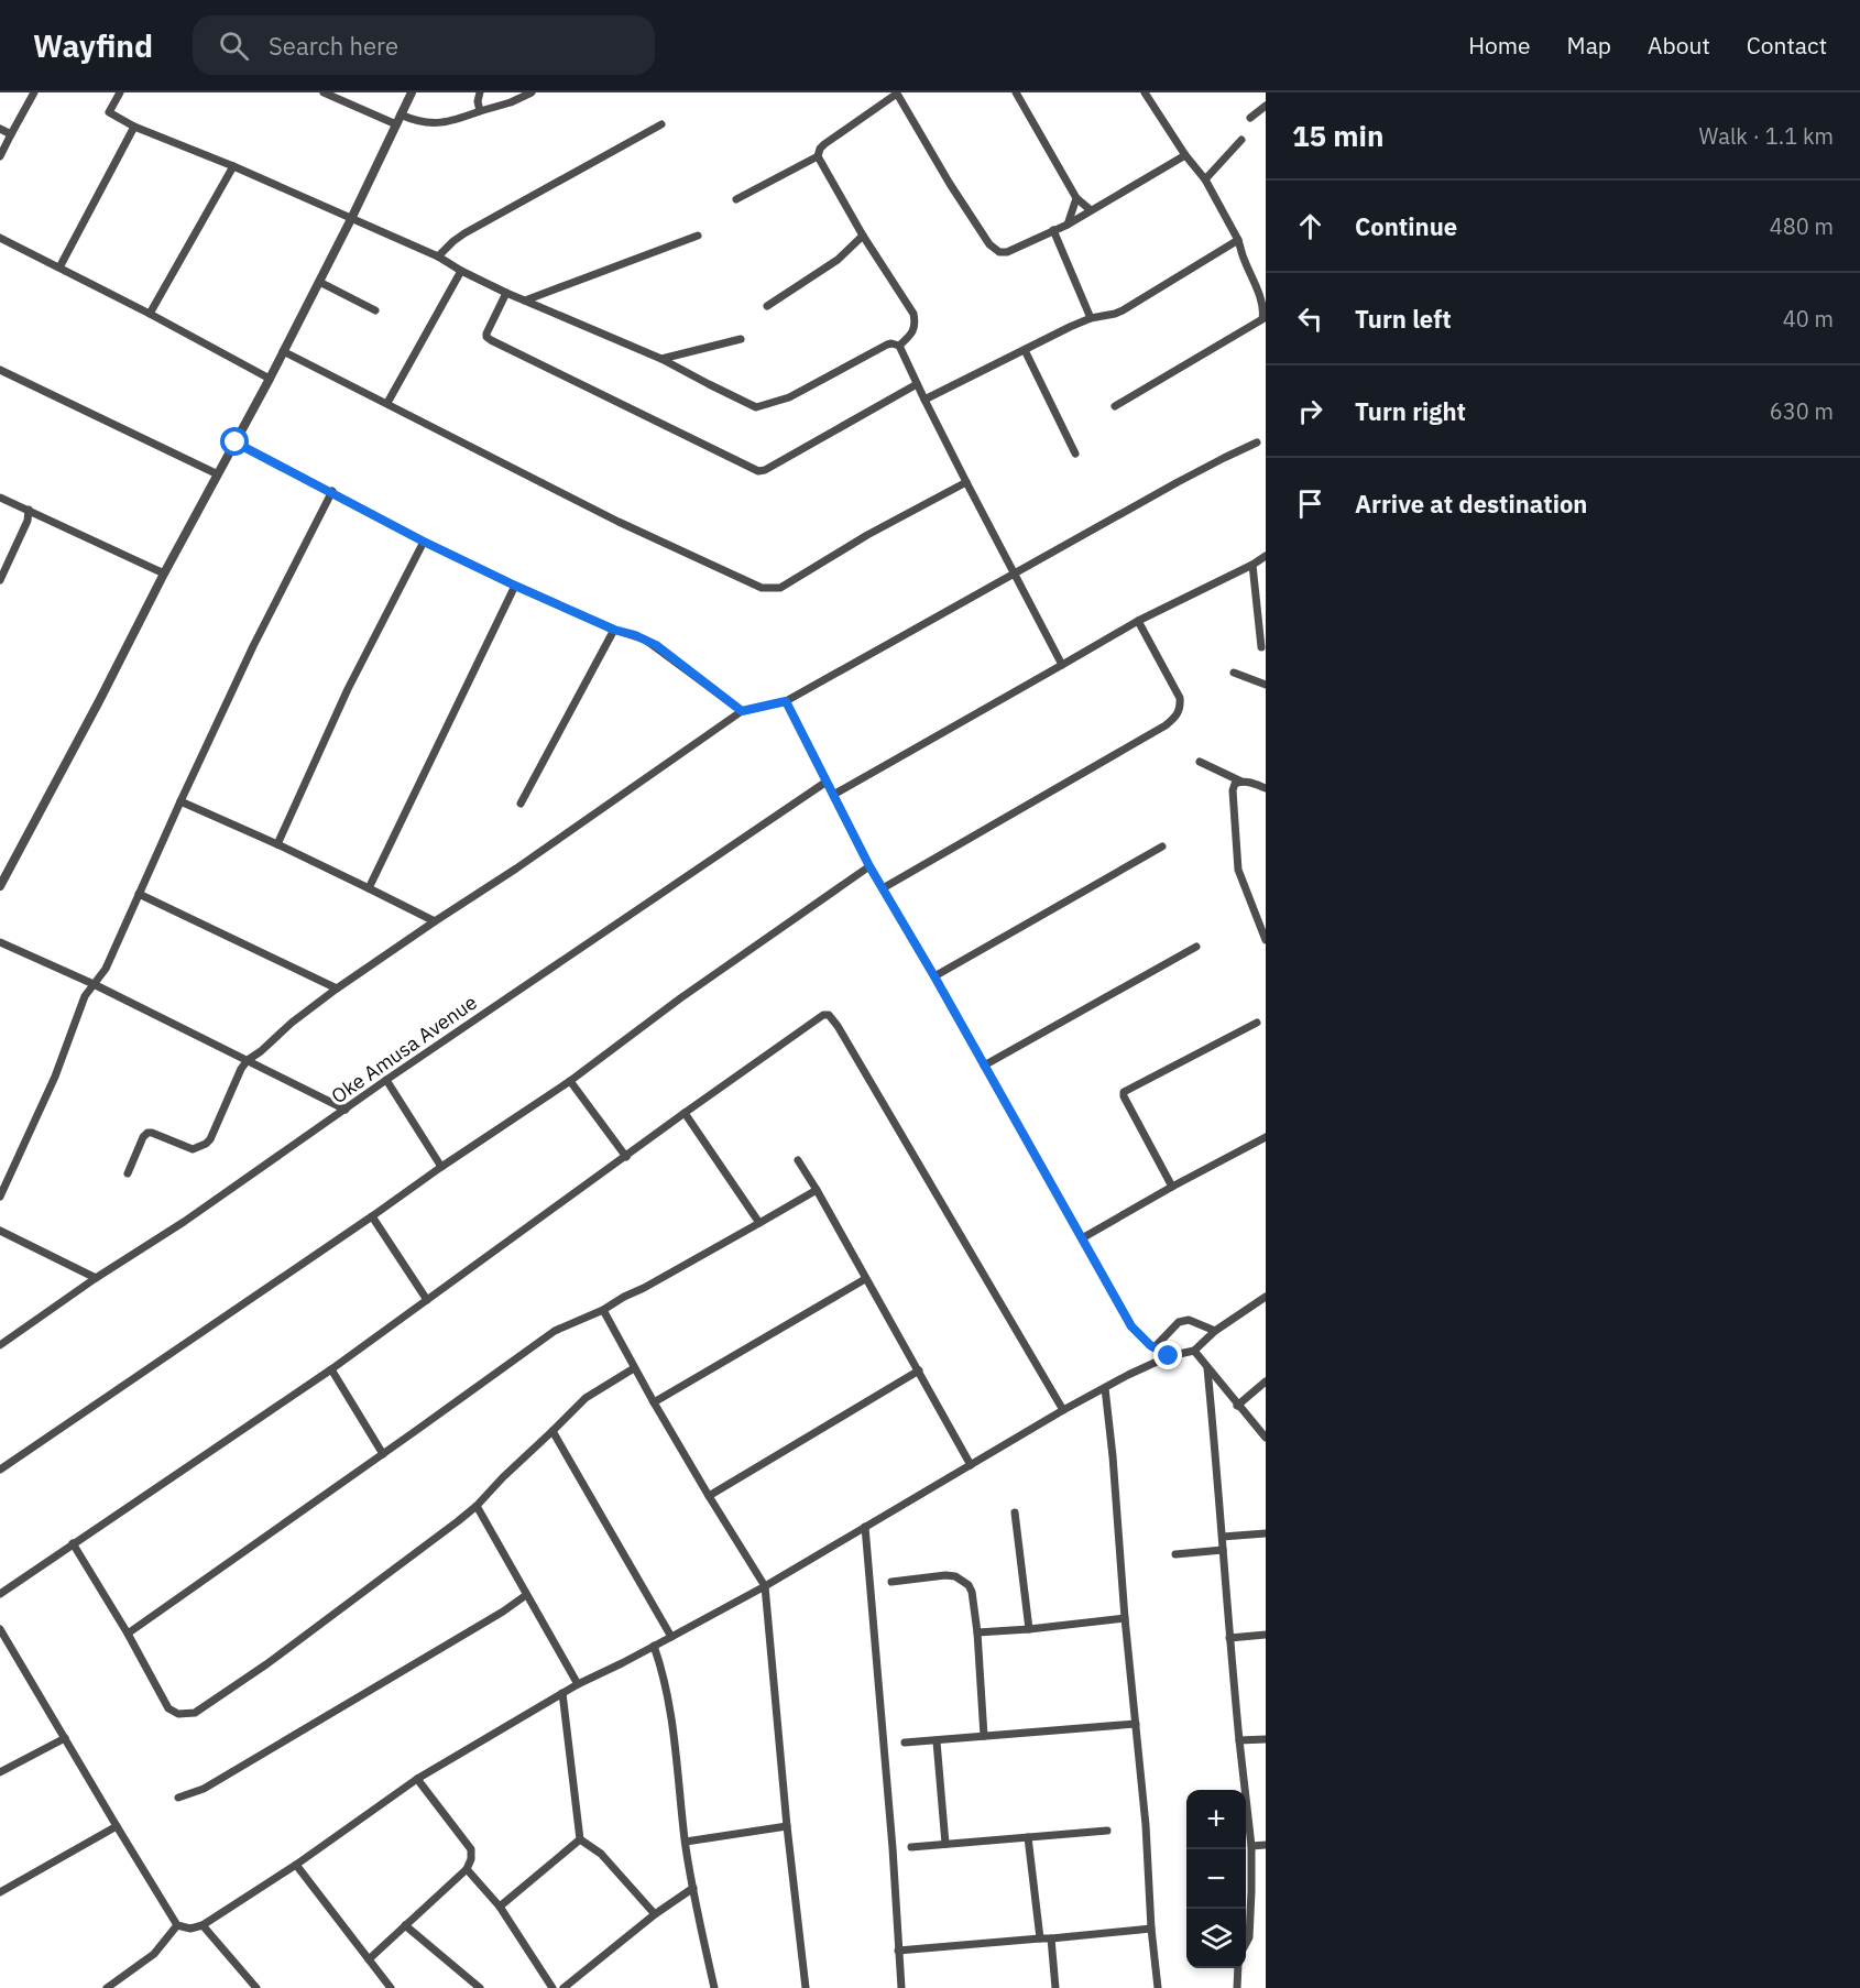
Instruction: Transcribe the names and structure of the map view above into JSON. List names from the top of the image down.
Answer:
{
  "streets": {
    "street": ["Oke Amusa Avenue"]
  },
  "page": {
    "header": "Wayfind",
    "search": "Search here",
    "nav": [
      "Home",
      "Map",
      "About",
      "Contact"
    ],
    "heading": ["15 min", "Walk · 1.1 km"],
    "list": [
      ["Continue", "480 m"],
      ["Turn left", "40 m"],
      ["Turn right", "630 m"],
      "Arrive at destination"
    ],
    "map_buttons": ["+", "−"]
  }
}
